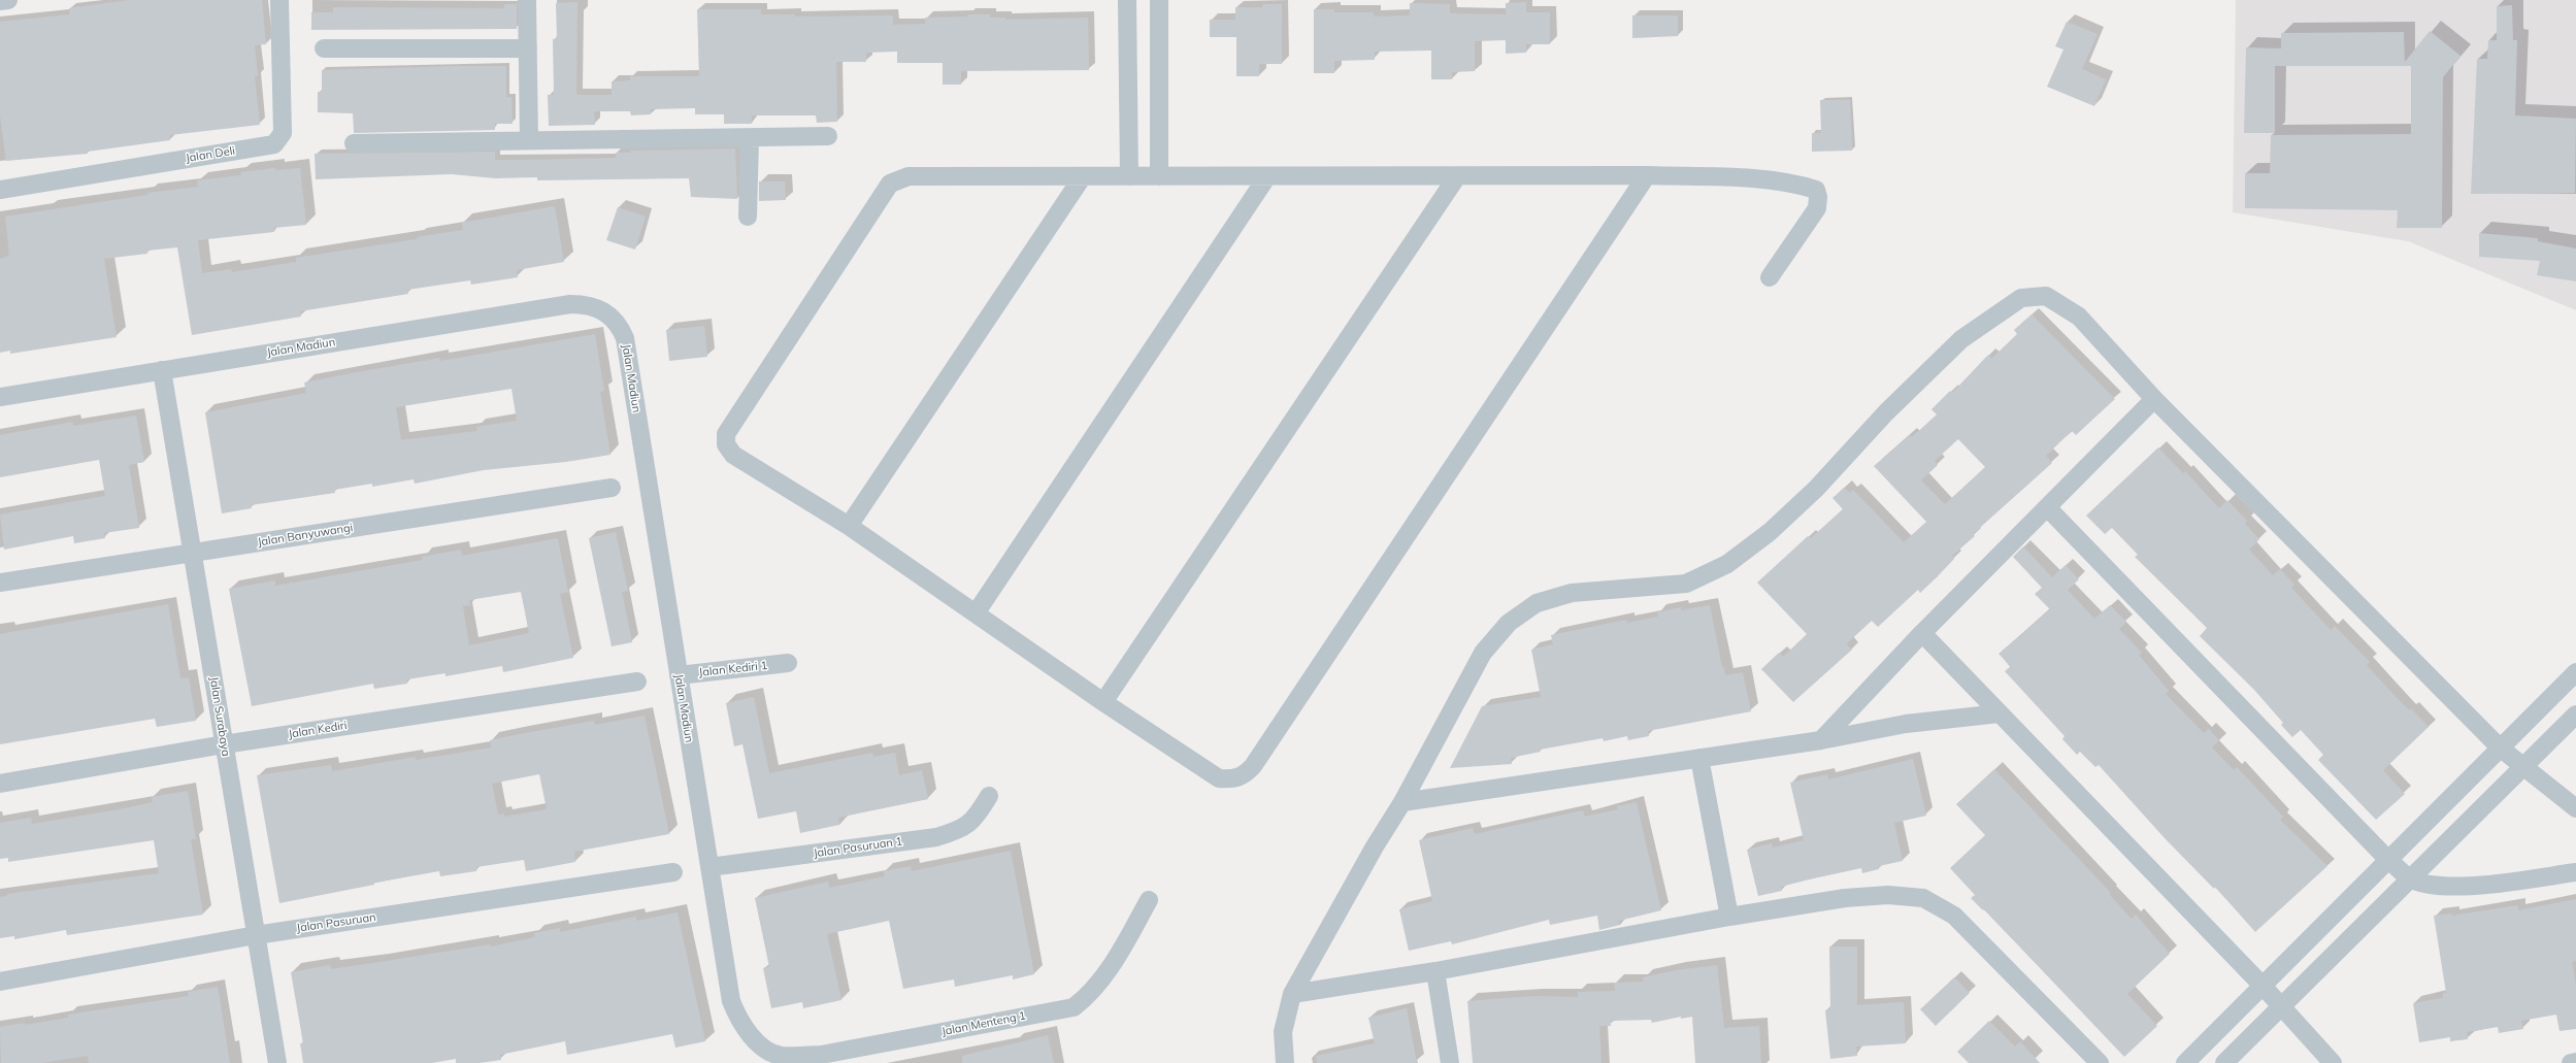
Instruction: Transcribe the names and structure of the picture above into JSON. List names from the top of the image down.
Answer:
{
  "streets": {
    "street": [
      "Jalan Deli",
      "Jalan Madiun",
      "Jalan Banyuwangi",
      "Jalan Kediri 1",
      "Jalan Surabaya",
      "Jalan Kediri",
      "Jalan Pasuruan 1",
      "Jalan Pasuruan",
      "Jalan Menteng 1"
    ]
  },
  "crossings": [
    ["Jalan Madiun", "Jalan Kediri 1"],
    ["Jalan Madiun", "Jalan Surabaya"],
    ["Jalan Madiun", "Jalan Pasuruan 1"],
    ["Jalan Madiun", "Jalan Menteng 1"],
    ["Jalan Banyuwangi", "Jalan Surabaya"],
    ["Jalan Surabaya", "Jalan Kediri"],
    ["Jalan Surabaya", "Jalan Pasuruan"]
  ]
}
